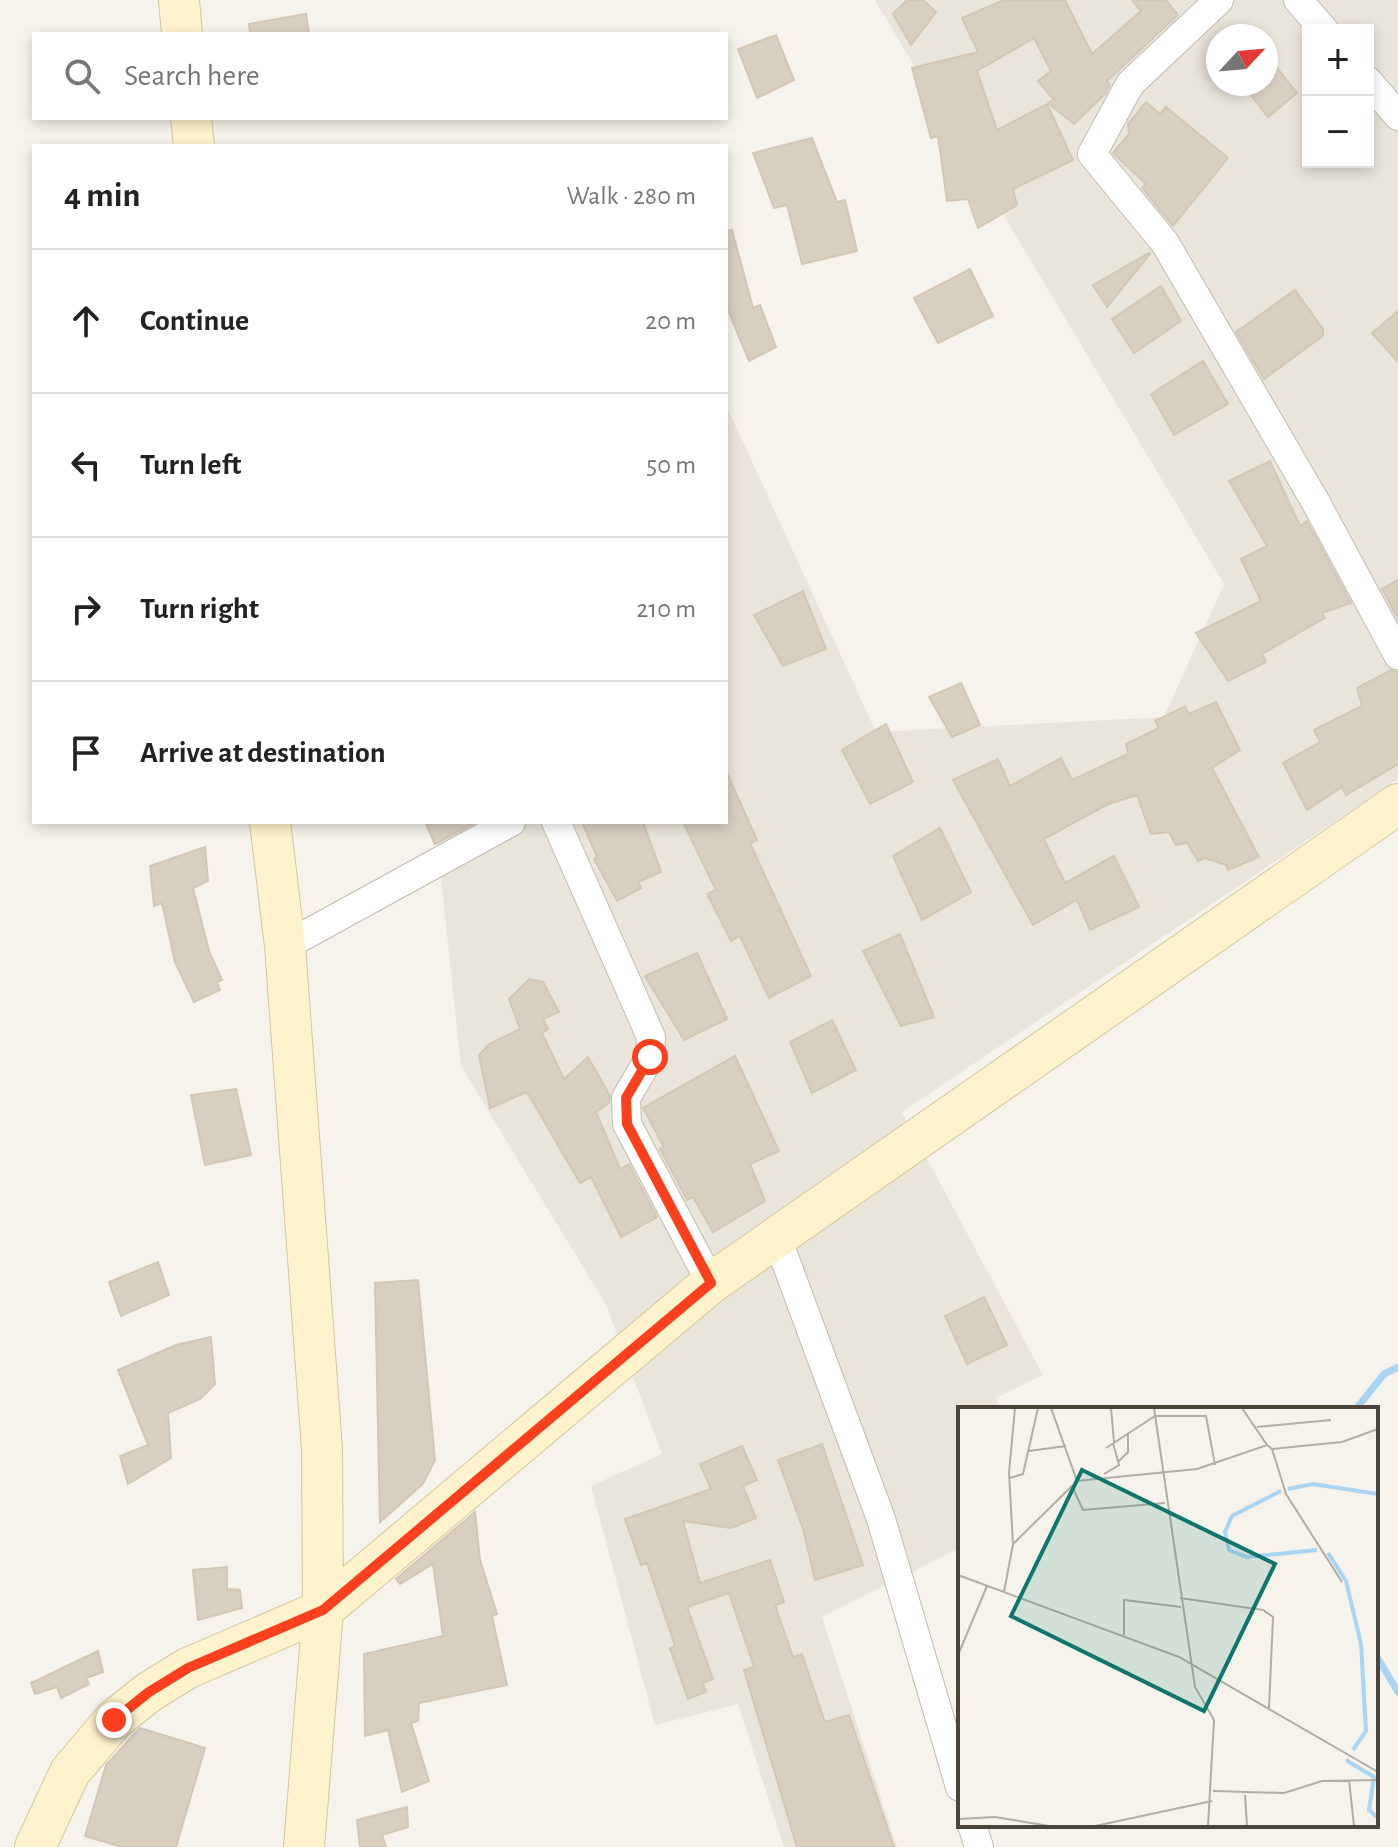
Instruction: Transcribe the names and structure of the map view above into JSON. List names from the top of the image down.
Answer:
{
  "north": "top right",
  "page": {
    "map_buttons": ["+", "−"],
    "search": "Search here",
    "heading": ["4 min", "Walk · 280 m"],
    "list": [
      ["Continue", "20 m"],
      ["Turn left", "50 m"],
      ["Turn right", "210 m"],
      "Arrive at destination"
    ]
  }
}
